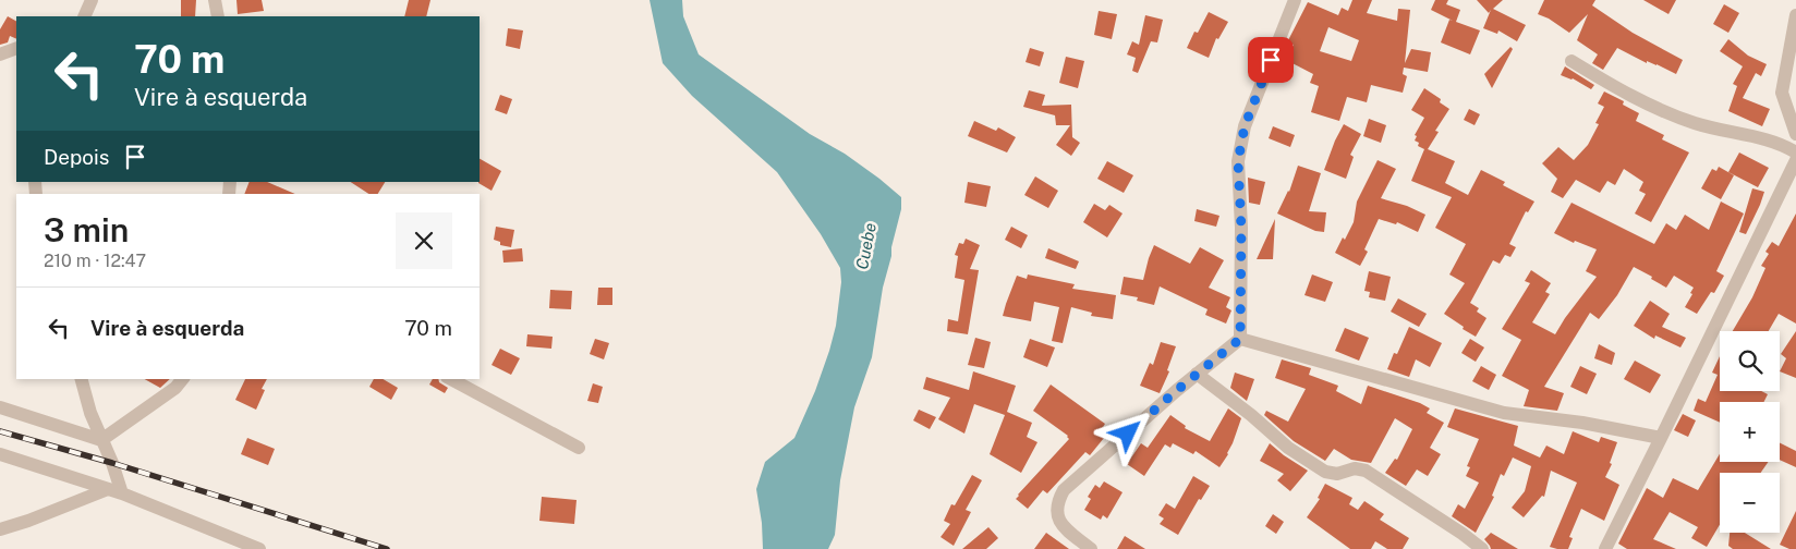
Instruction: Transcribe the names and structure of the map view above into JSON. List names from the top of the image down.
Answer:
{
  "water": ["Cuebe"],
  "page": {
    "turn": ["70 m", "Vire à esquerda"],
    "then": "Depois",
    "heading": ["3 min", "210 m · 12:47"],
    "list": [
      {
        "name": "Vire à esquerda",
        "value": "70 m"
      }
    ],
    "map_buttons": ["+", "−"]
  }
}
